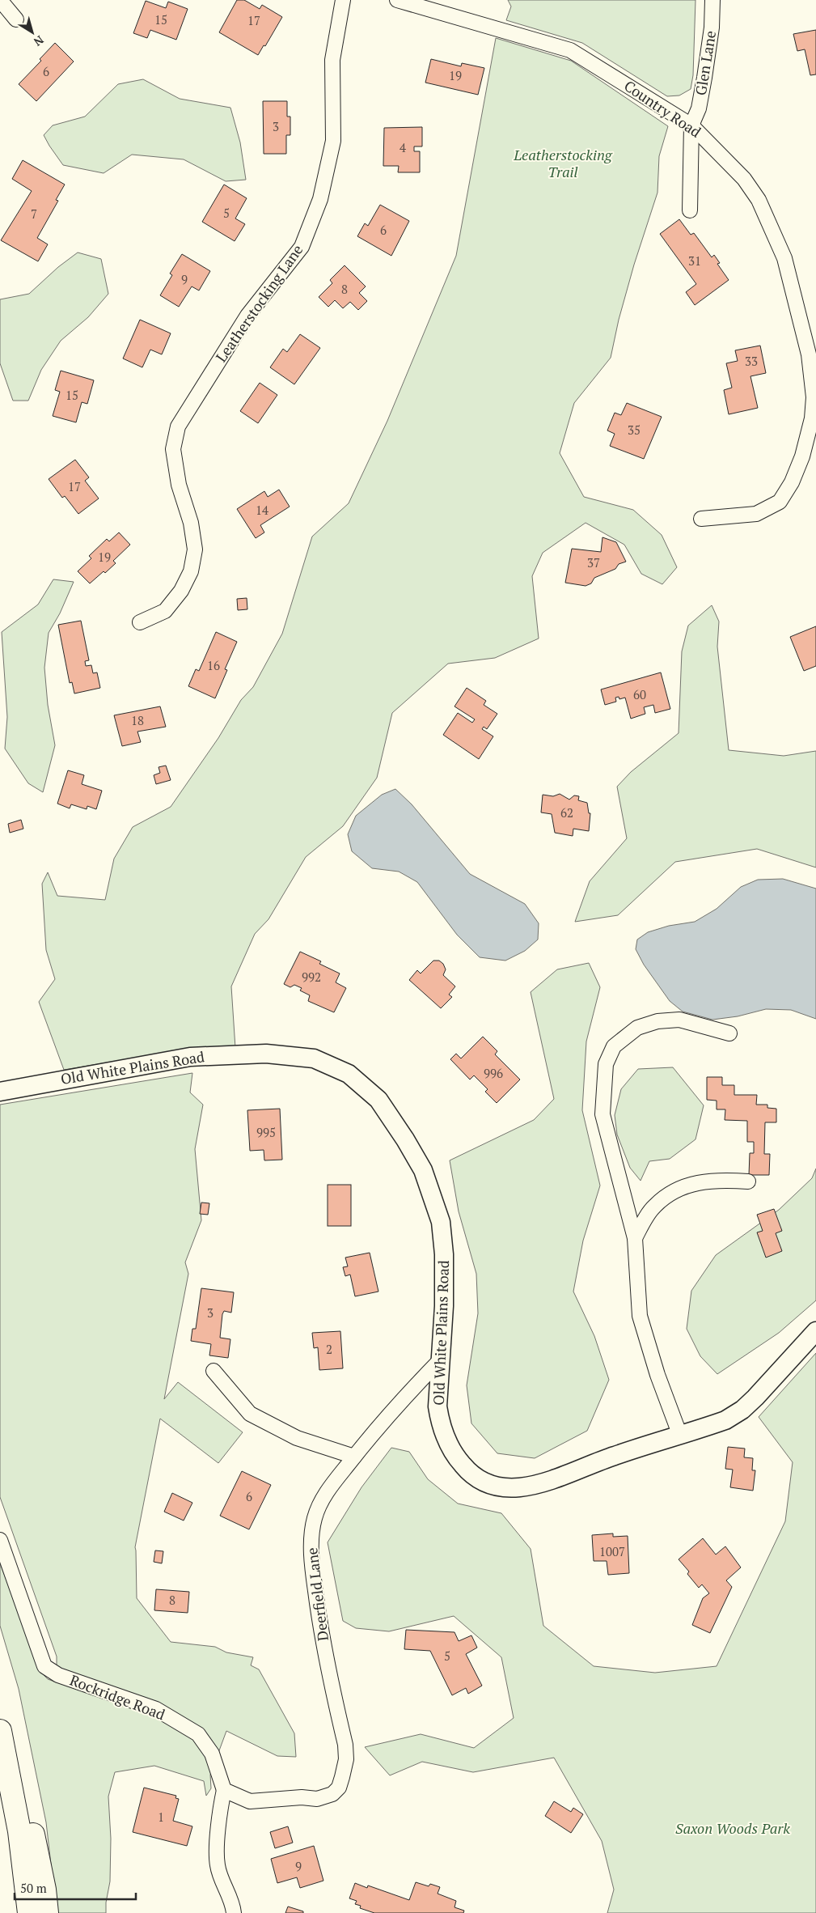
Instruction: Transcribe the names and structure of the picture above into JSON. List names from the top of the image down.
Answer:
{
  "streets": {
    "street": [
      "Glen Lane",
      "Country Road",
      "Leatherstocking Lane",
      "Old White Plains Road",
      "Deerfield Lane",
      "Rockridge Road"
    ]
  },
  "crossings": [
    ["Glen Lane", "Country Road"],
    ["Old White Plains Road", "Deerfield Lane"],
    ["Deerfield Lane", "Rockridge Road"]
  ],
  "parks": ["Leatherstocking Trail", "Saxon Woods Park"],
  "house_numbers": [
    "15",
    "17",
    "6",
    "19",
    "3",
    "4",
    "5",
    "7",
    "6",
    "31",
    "9",
    "8",
    "33",
    "15",
    "35",
    "17",
    "14",
    "19",
    "37",
    "16",
    "60",
    "18",
    "62",
    "992",
    "996",
    "995",
    "3",
    "2",
    "6",
    "1007",
    "8",
    "5",
    "1",
    "9"
  ],
  "scale_bar": "50 m",
  "north": "bottom right"
}
